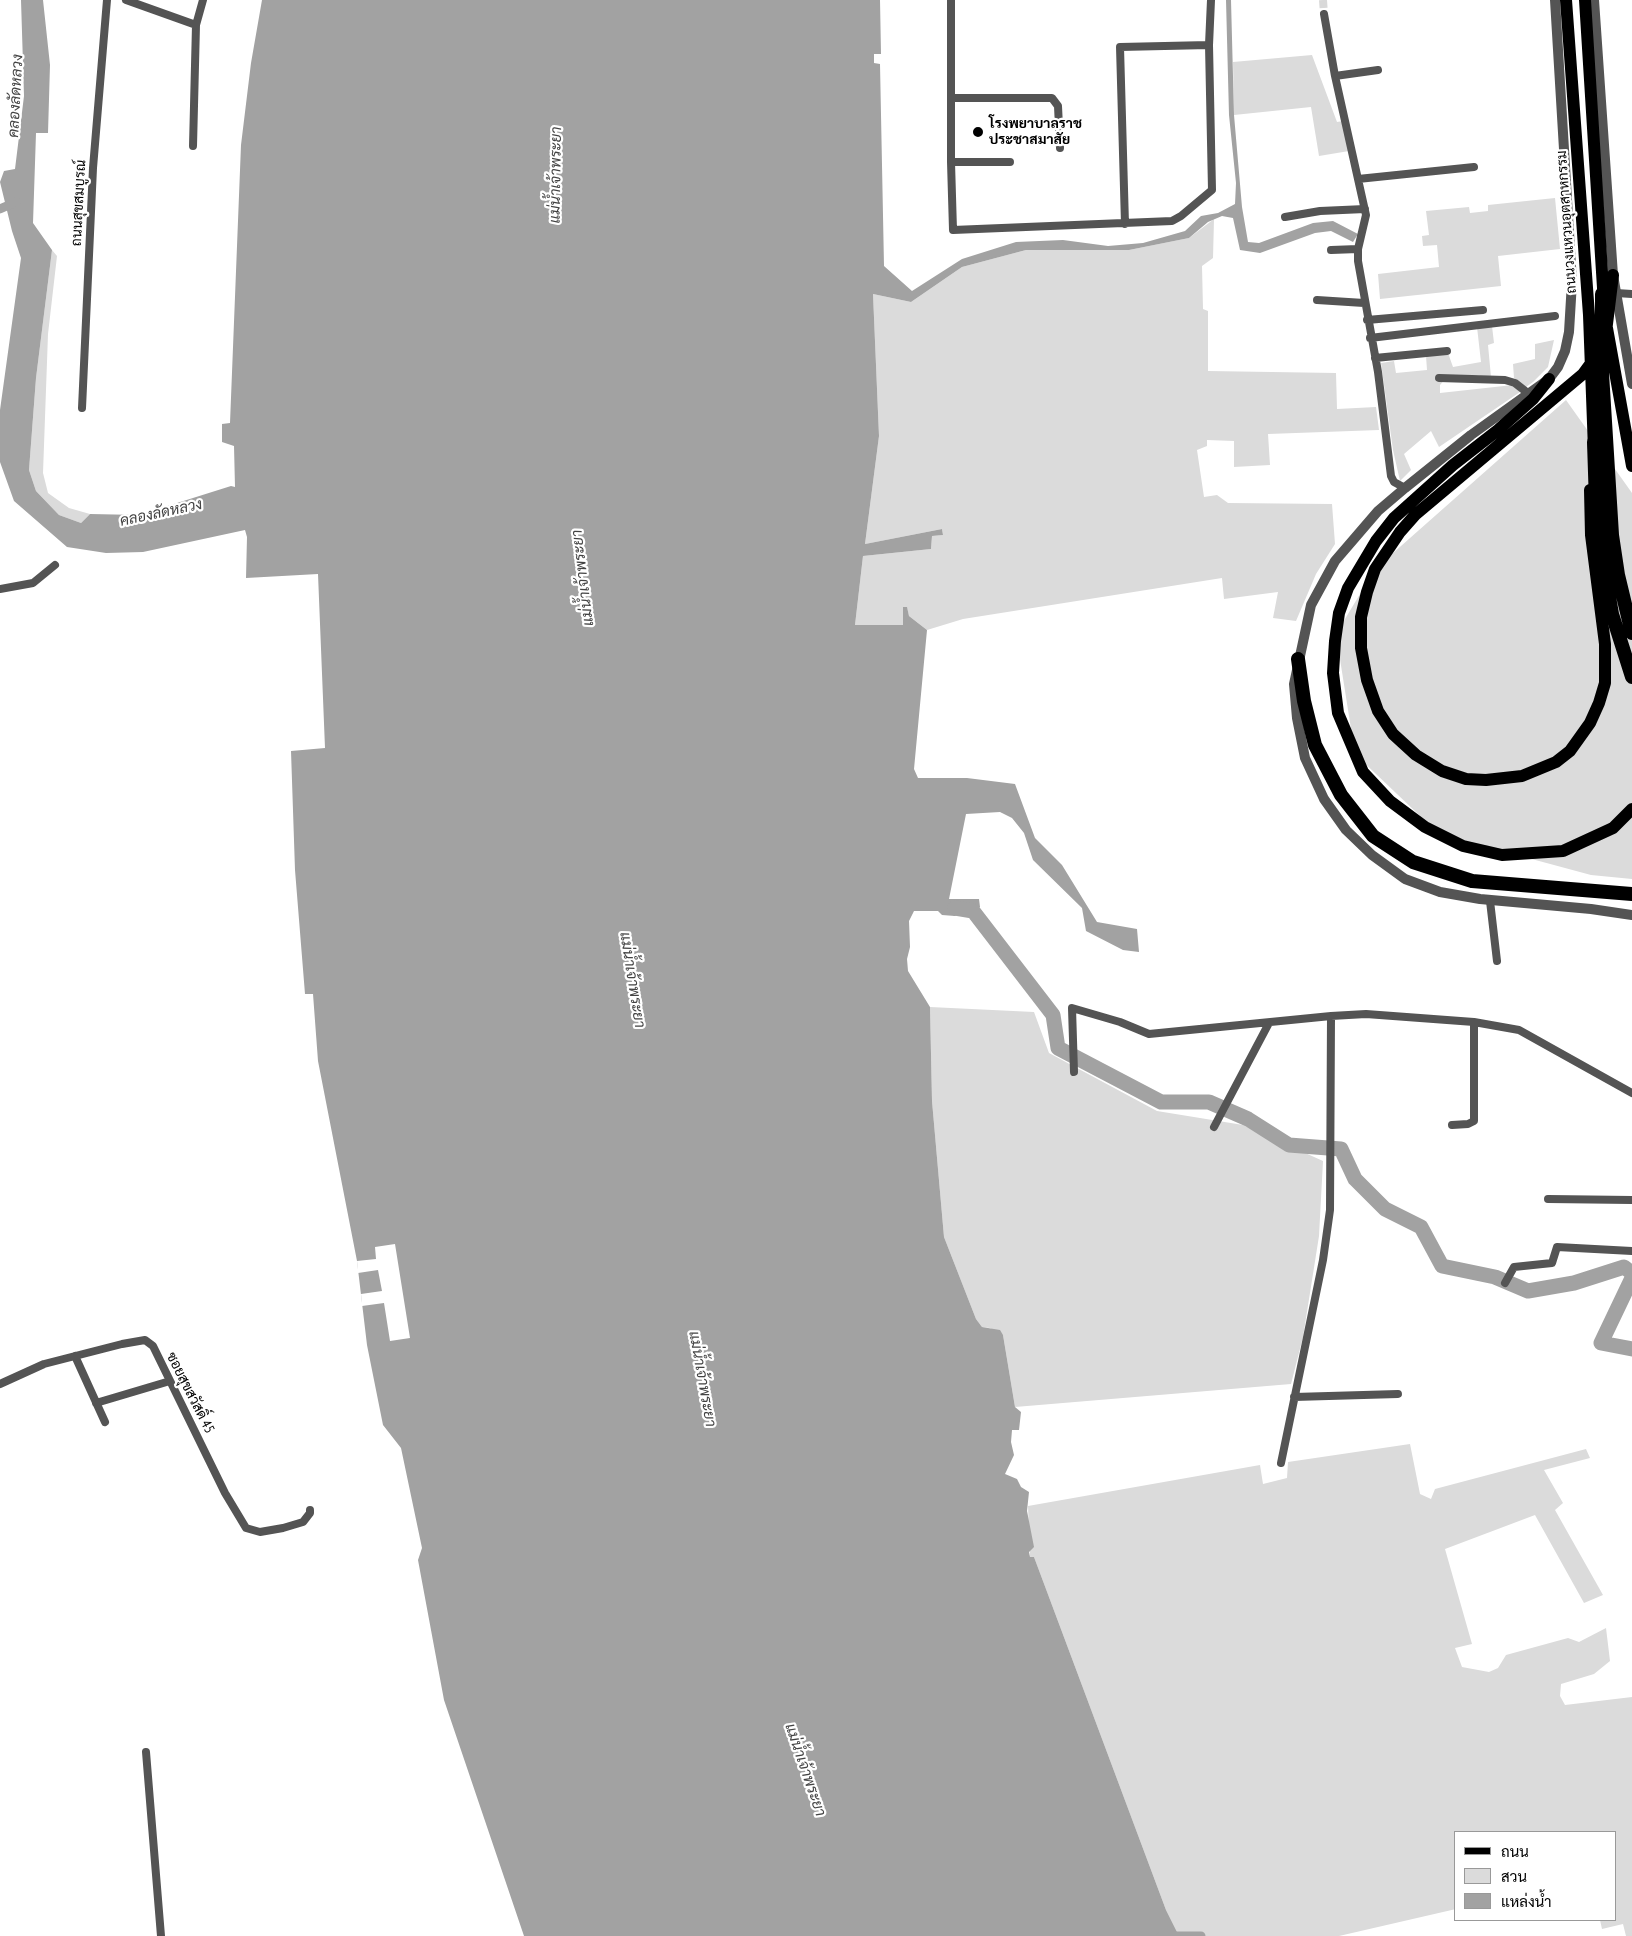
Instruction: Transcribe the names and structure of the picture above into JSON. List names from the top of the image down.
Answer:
{
  "streets": {
    "main road": ["ถนนวงแหวนอุตสาหกรรม"],
    "street": ["ถนนสุขสมบูรณ์", "ซอยสุขสวัสดิ์ 45"]
  },
  "water": ["คลองลัดหลวง", "แม่น้ำเจ้าพระยา"],
  "places": ["โรงพยาบาลราช ประชาสมาสัย"],
  "legend": ["ถนน", "สวน", "แหล่งน้ำ"]
}
